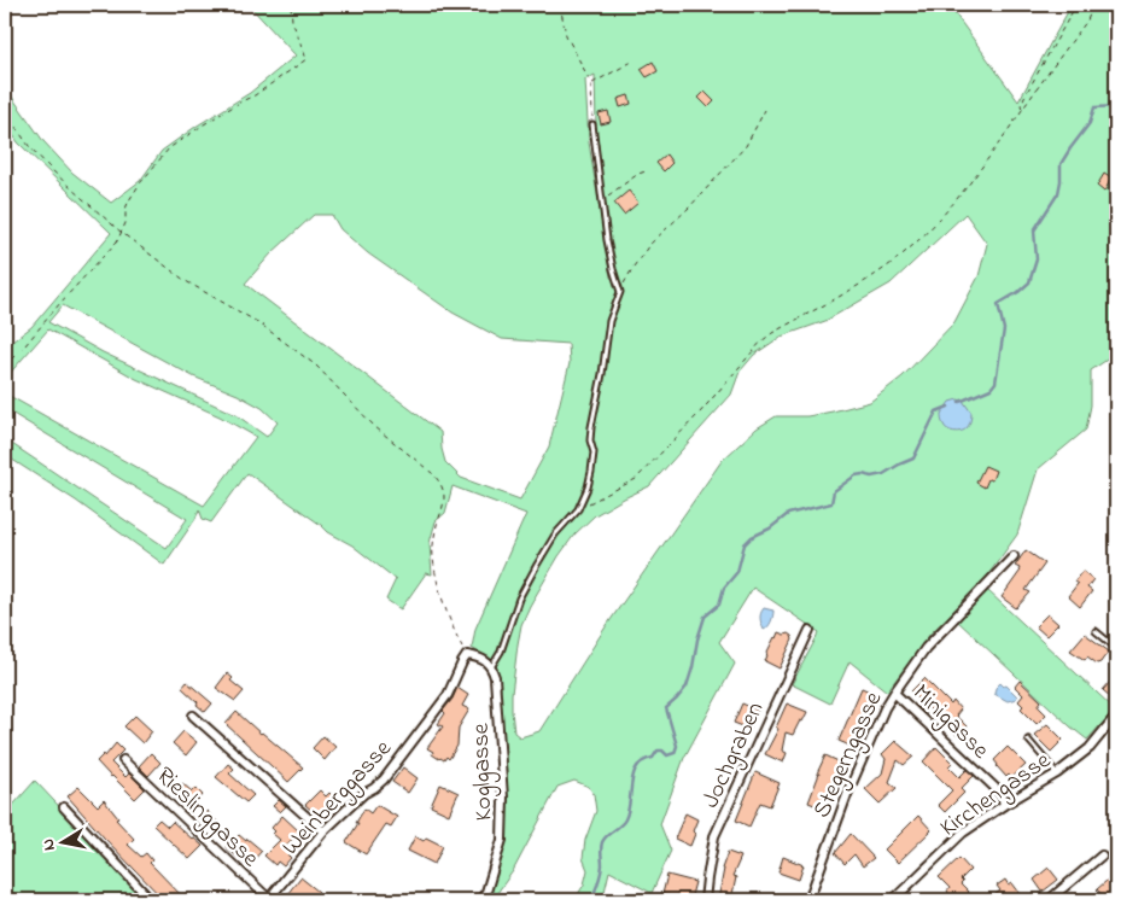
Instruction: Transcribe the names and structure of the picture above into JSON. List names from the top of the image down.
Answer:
{
  "streets": {
    "street": [
      "Minigasse",
      "Jochgraben",
      "Stegerngasse",
      "Koglgasse",
      "Kirchengasse",
      "Weinberggasse",
      "Rieslinggasse"
    ]
  },
  "crossings": [
    ["Minigasse", "Stegerngasse"],
    ["Minigasse", "Kirchengasse"],
    ["Weinberggasse", "Rieslinggasse"]
  ],
  "north": "left"
}
